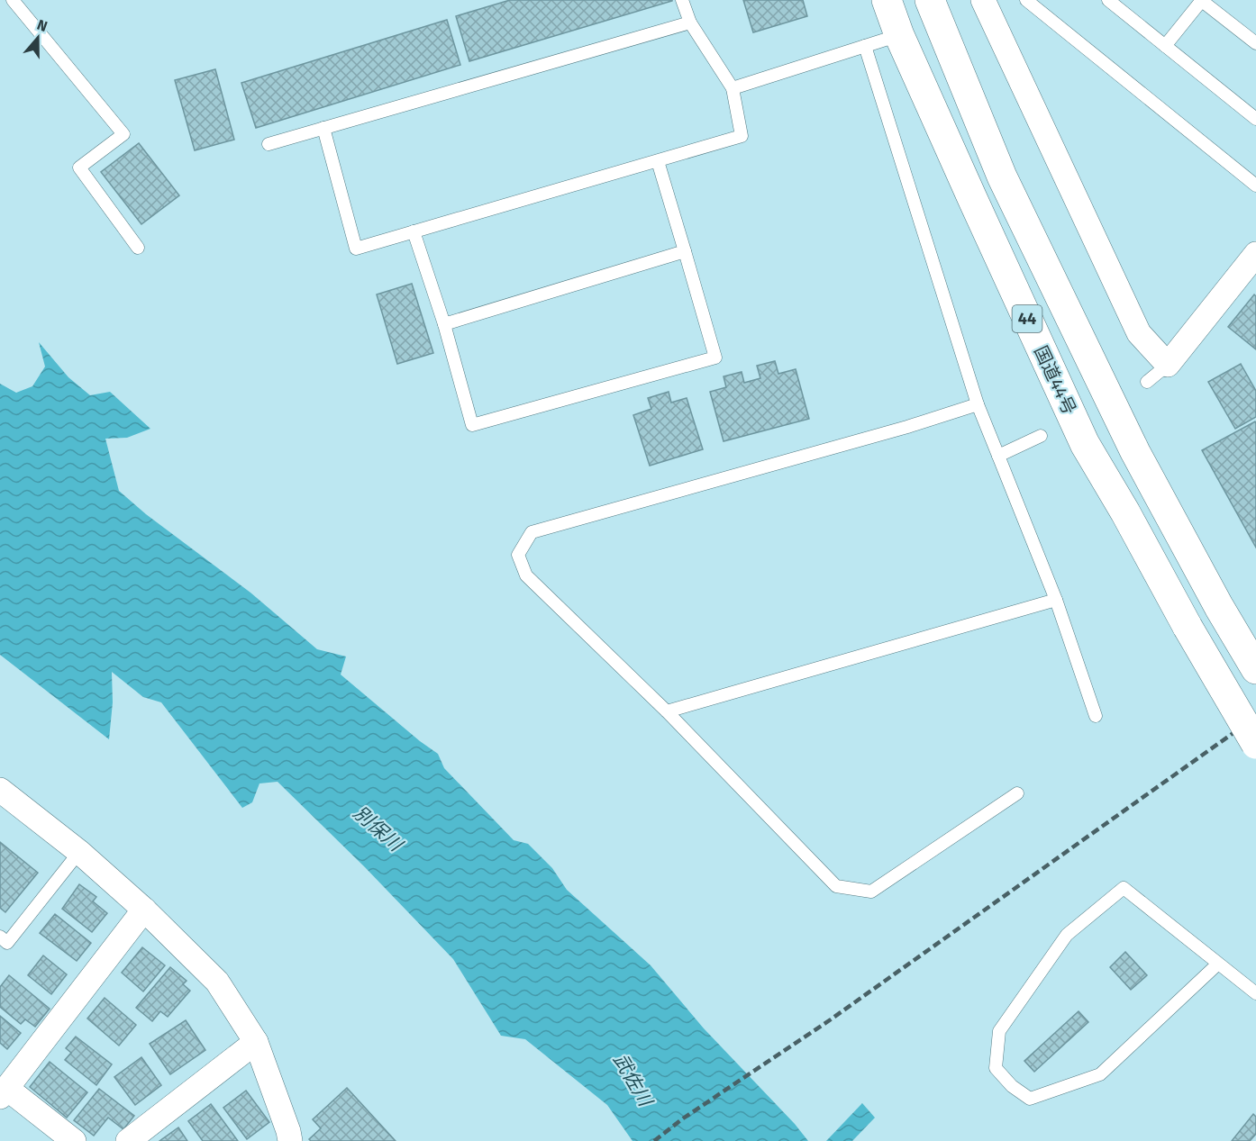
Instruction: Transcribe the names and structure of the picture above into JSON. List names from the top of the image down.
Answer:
{
  "streets": {
    "highway": ["44", "国道44号"]
  },
  "water": ["別保川", "武佐川"],
  "north": "top"
}
